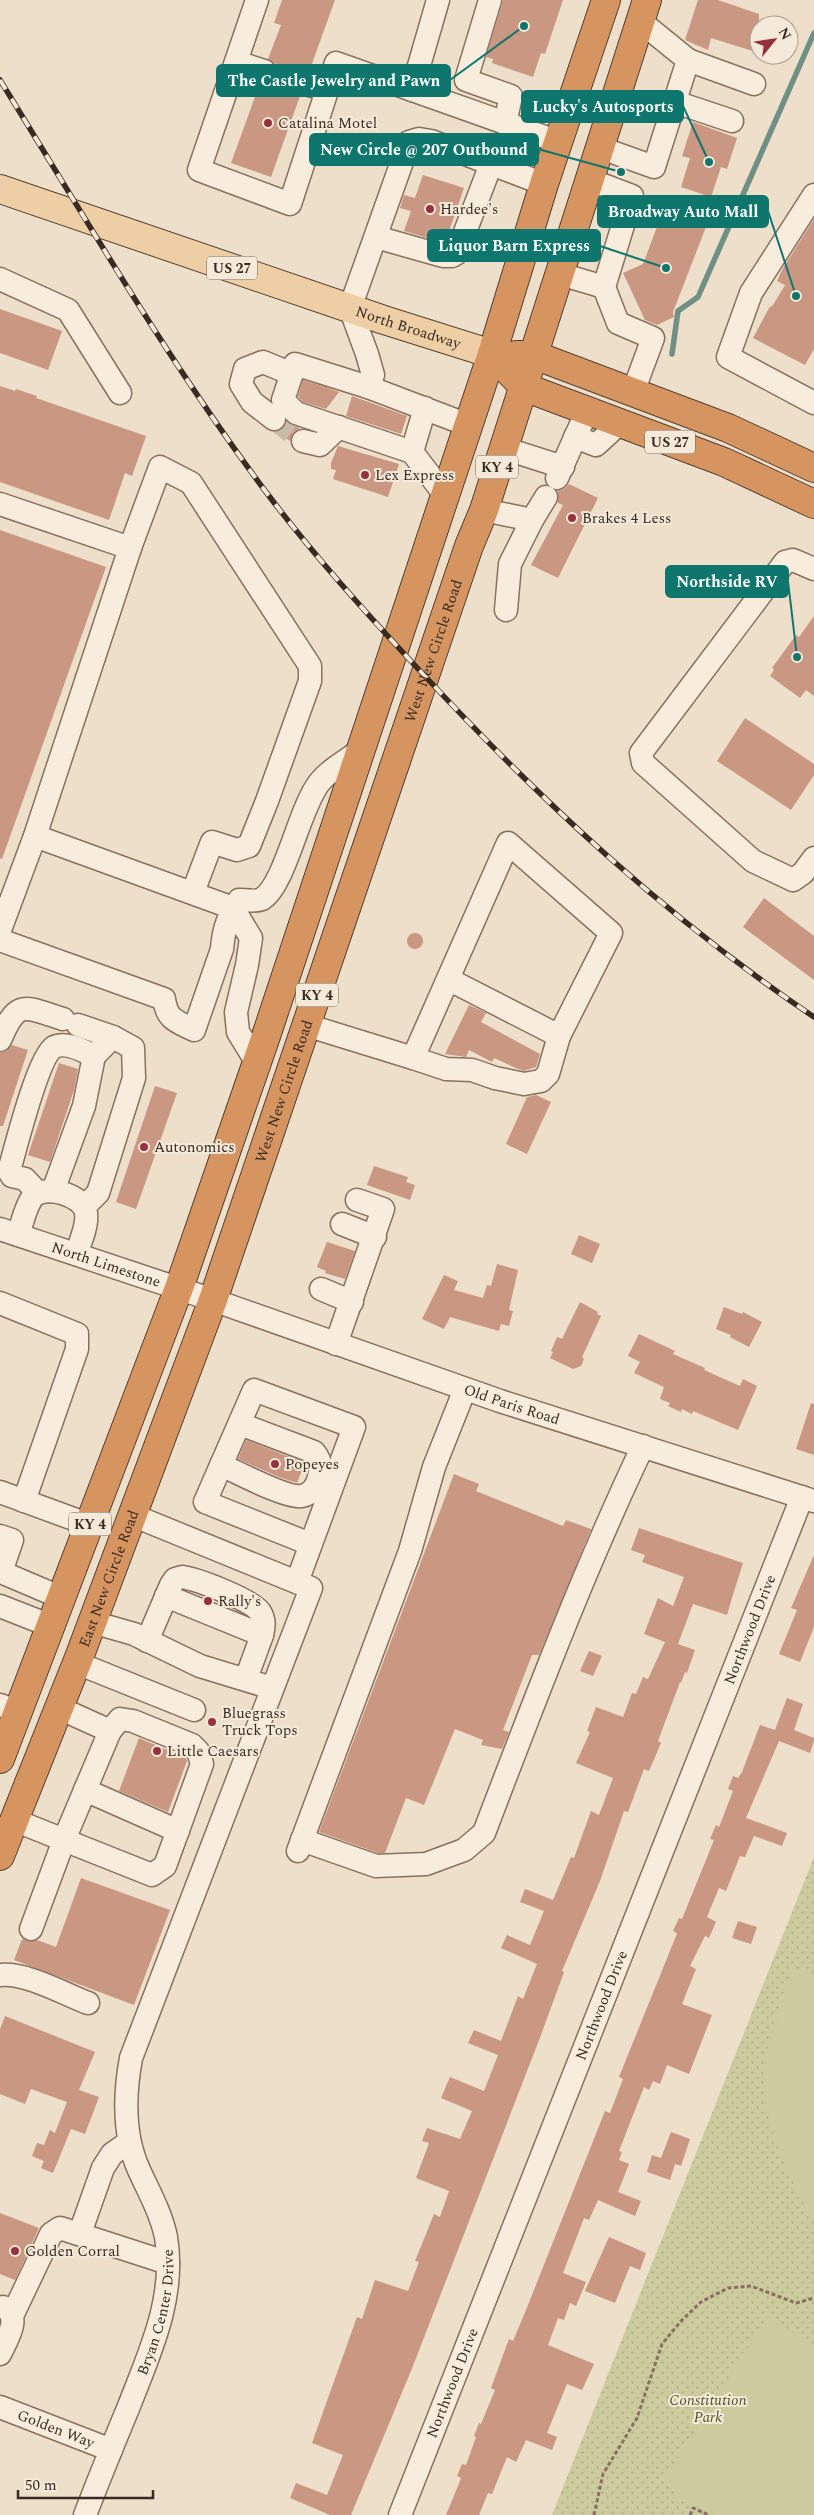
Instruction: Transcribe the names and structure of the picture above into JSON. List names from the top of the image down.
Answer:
{
  "streets": {
    "highway": [
      "US 27",
      "North Broadway",
      "KY 4",
      "West New Circle Road",
      "East New Circle Road"
    ],
    "street": [
      "North Limestone",
      "Old Paris Road",
      "Northwood Drive",
      "Bryan Center Drive",
      "Golden Way"
    ]
  },
  "crossings": [
    ["US 27", "North Broadway"],
    ["US 27", "KY 4"],
    ["US 27", "West New Circle Road"],
    ["North Broadway", "KY 4"],
    ["North Broadway", "West New Circle Road"],
    ["KY 4", "North Limestone"],
    ["West New Circle Road", "North Limestone"],
    ["West New Circle Road", "Old Paris Road"],
    ["West New Circle Road", "East New Circle Road"],
    ["North Limestone", "Old Paris Road"],
    ["North Limestone", "East New Circle Road"],
    ["Old Paris Road", "East New Circle Road"],
    ["Old Paris Road", "Northwood Drive"],
    ["Bryan Center Drive", "Golden Way"]
  ],
  "parks": ["Constitution Park"],
  "places": [
    "The Castle Jewelry and Pawn",
    "Catalina Motel",
    "Lucky's Autosports",
    "New Circle @ 207 Outbound",
    "Hardee's",
    "Liquor Barn Express",
    "Broadway Auto Mall",
    "Lex Express",
    "Brakes 4 Less",
    "Northside RV",
    "Autonomics",
    "Popeyes",
    "Rally's",
    "Bluegrass Truck Tops",
    "Little Caesars",
    "Golden Corral"
  ],
  "scale_bar": "50 m",
  "north": "top right"
}
